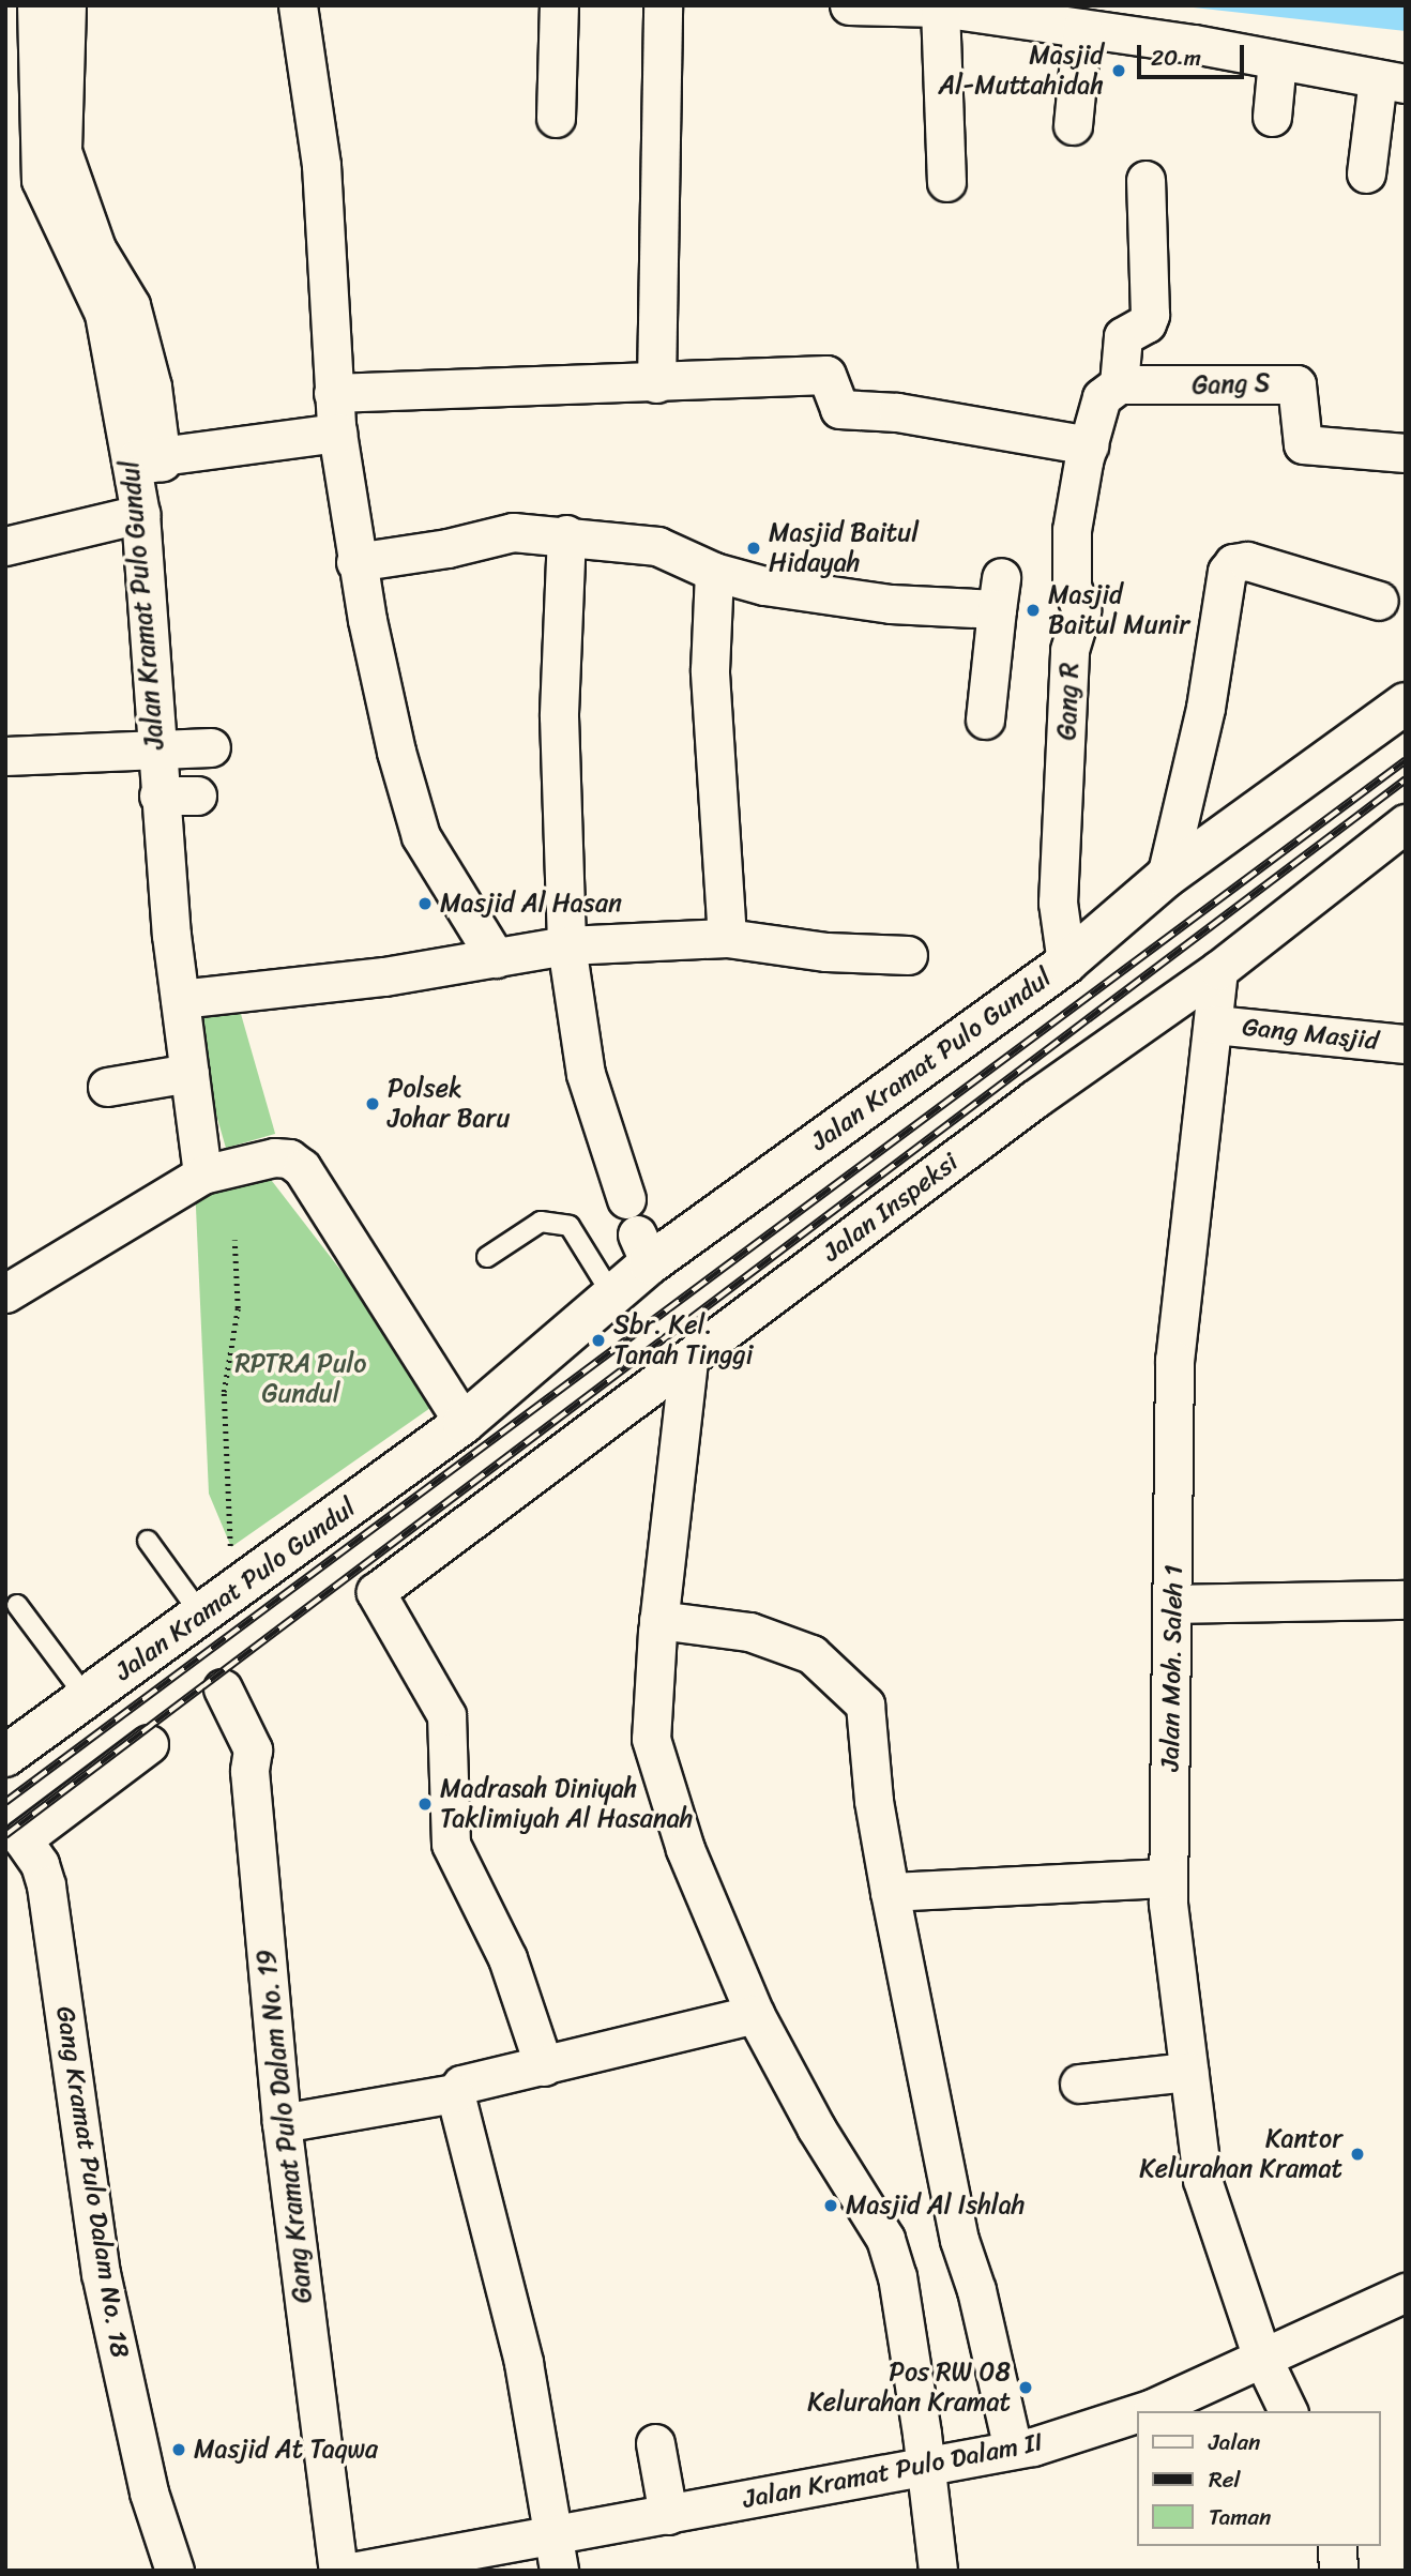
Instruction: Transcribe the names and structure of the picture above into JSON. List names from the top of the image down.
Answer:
{
  "streets": {
    "street": [
      "Gang S",
      "Jalan Kramat Pulo Gundul",
      "Gang R",
      "Gang Masjid",
      "Jalan Inspeksi",
      "Jalan Moh. Saleh 1",
      "Gang Kramat Pulo Dalam No. 19",
      "Gang Kramat Pulo Dalam No. 18",
      "Jalan Kramat Pulo Dalam II"
    ]
  },
  "crossings": [
    ["Jalan Kramat Pulo Gundul", "Gang R"],
    ["Gang Masjid", "Jalan Moh. Saleh 1"],
    ["Jalan Inspeksi", "Jalan Moh. Saleh 1"],
    ["Jalan Moh. Saleh 1", "Jalan Kramat Pulo Dalam II"]
  ],
  "parks": ["RPTRA Pulo Gundul"],
  "places": [
    "Masjid Al-Muttahidah",
    "Masjid Baitul Hidayah",
    "Masjid Baitul Munir",
    "Masjid Al Hasan",
    "Polsek Johar Baru",
    "Sbr. Kel. Tanah Tinggi",
    "Madrasah Diniyah Taklimiyah Al Hasanah",
    "Kantor Kelurahan Kramat",
    "Masjid Al Ishlah",
    "Pos RW 08 Kelurahan Kramat",
    "Masjid At Taqwa"
  ],
  "legend": ["Jalan", "Rel", "Taman"],
  "scale_bar": "20 m"
}
